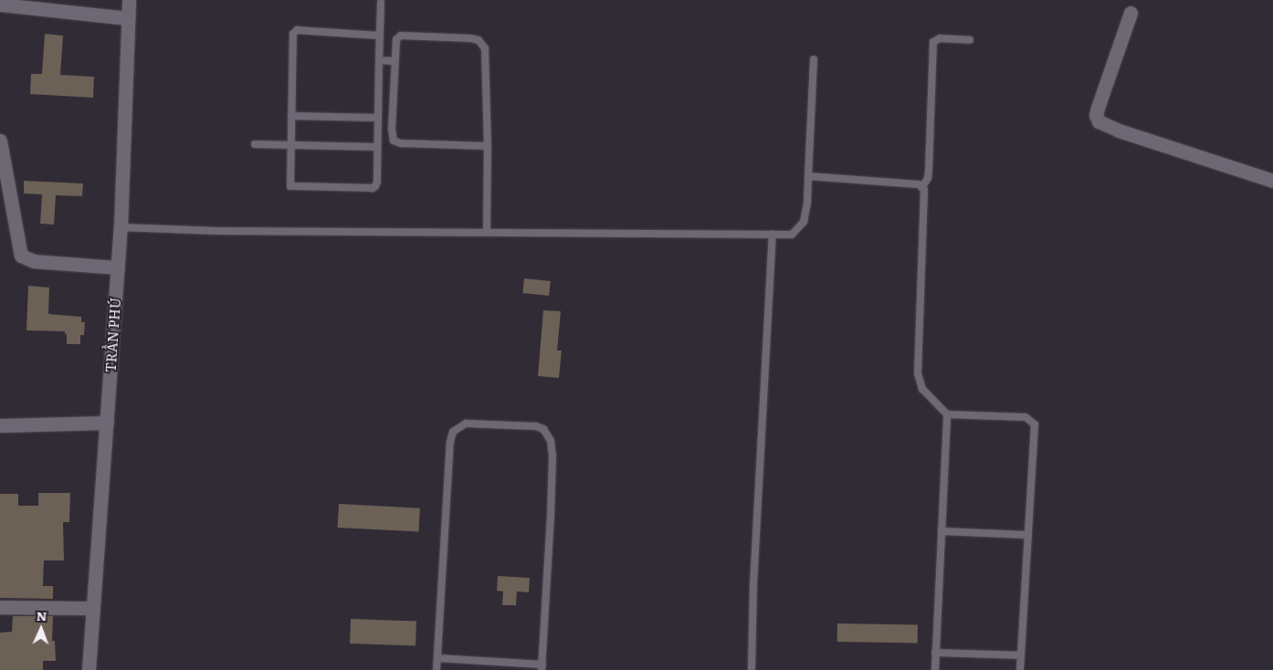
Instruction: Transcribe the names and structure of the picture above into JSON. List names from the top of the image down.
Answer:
{
  "streets": {
    "street": ["TRẦN PHÚ"]
  },
  "north": "top"
}
